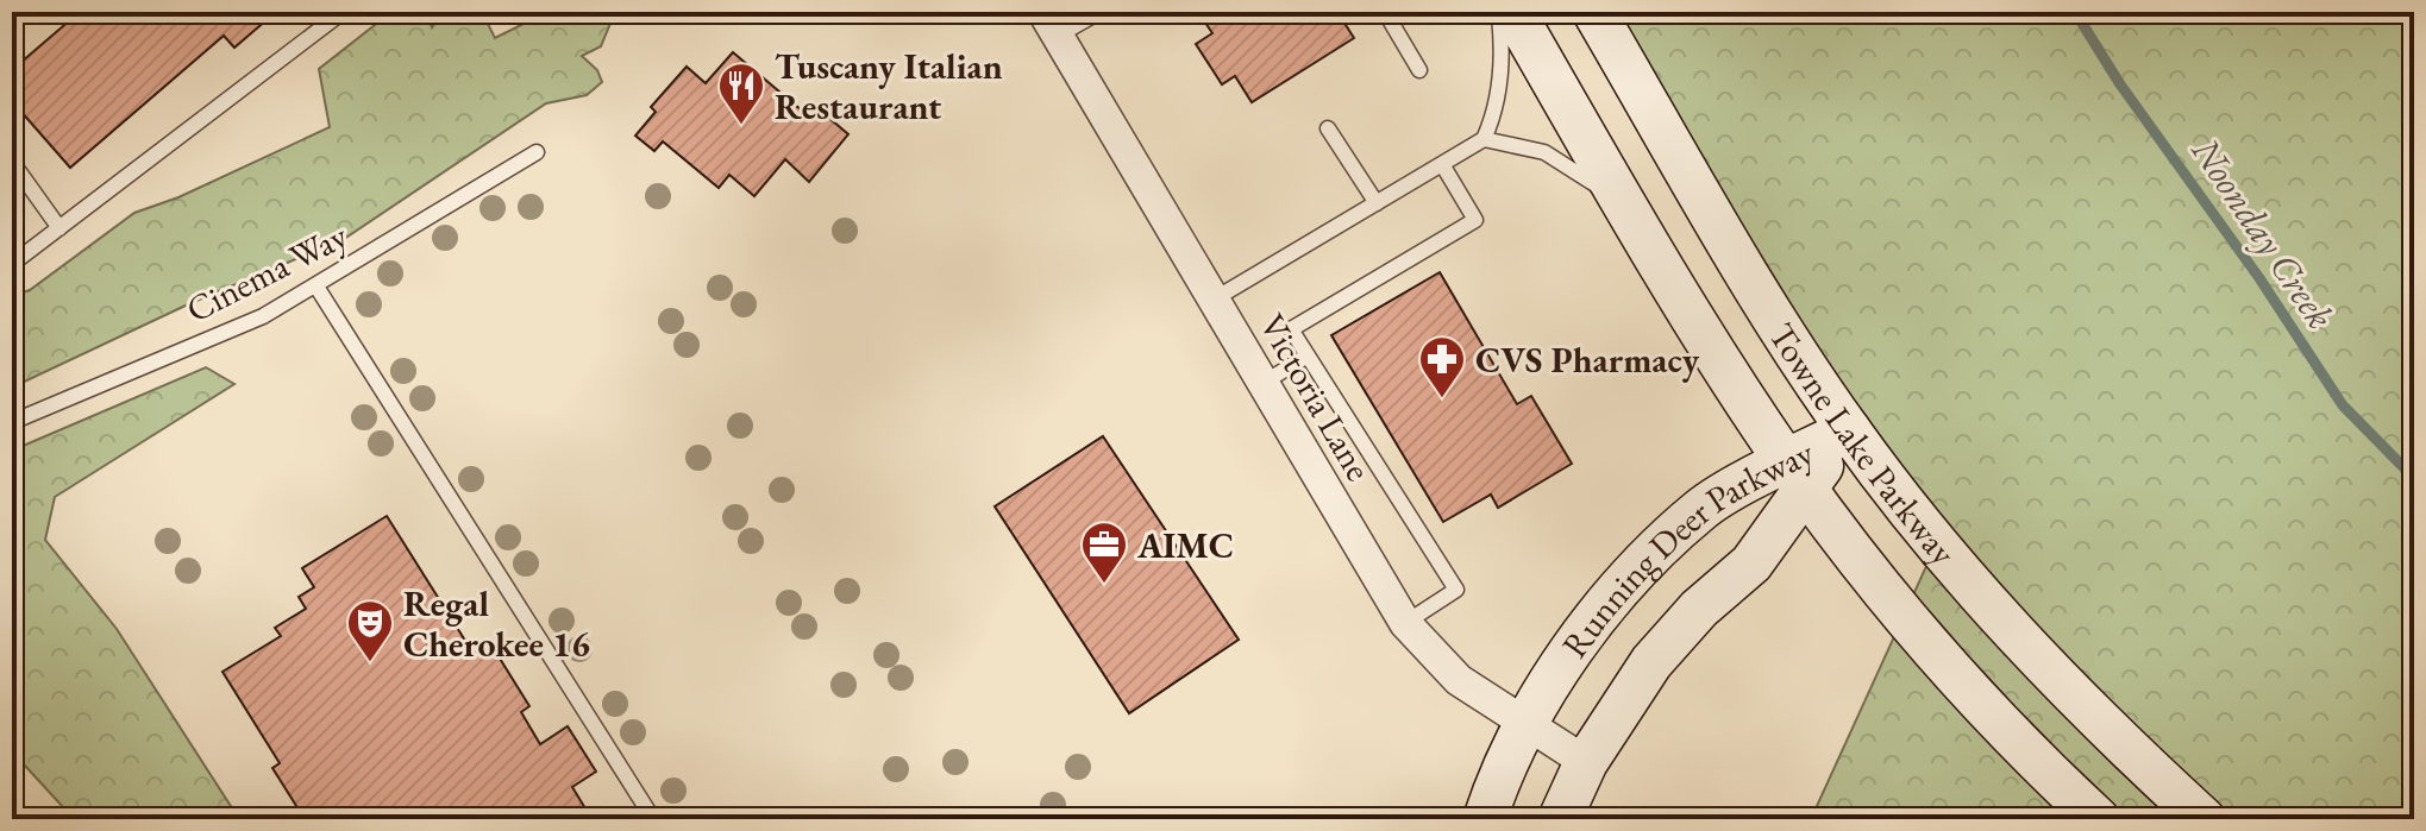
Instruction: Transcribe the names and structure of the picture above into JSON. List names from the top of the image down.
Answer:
{
  "streets": {
    "main road": ["Towne Lake Parkway", "Running Deer Parkway"],
    "street": ["Victoria Lane"],
    "lane": ["Cinema Way"]
  },
  "crossings": [
    ["Victoria Lane", "Running Deer Parkway"],
    ["Towne Lake Parkway", "Running Deer Parkway"]
  ],
  "water": ["Noonday Creek"],
  "places": {
    "restaurant": ["Tuscany Italian Restaurant"],
    "pharmacy": ["CVS Pharmacy"],
    "office": ["AIMC"],
    "theatre": ["Regal Cherokee 16"]
  }
}
